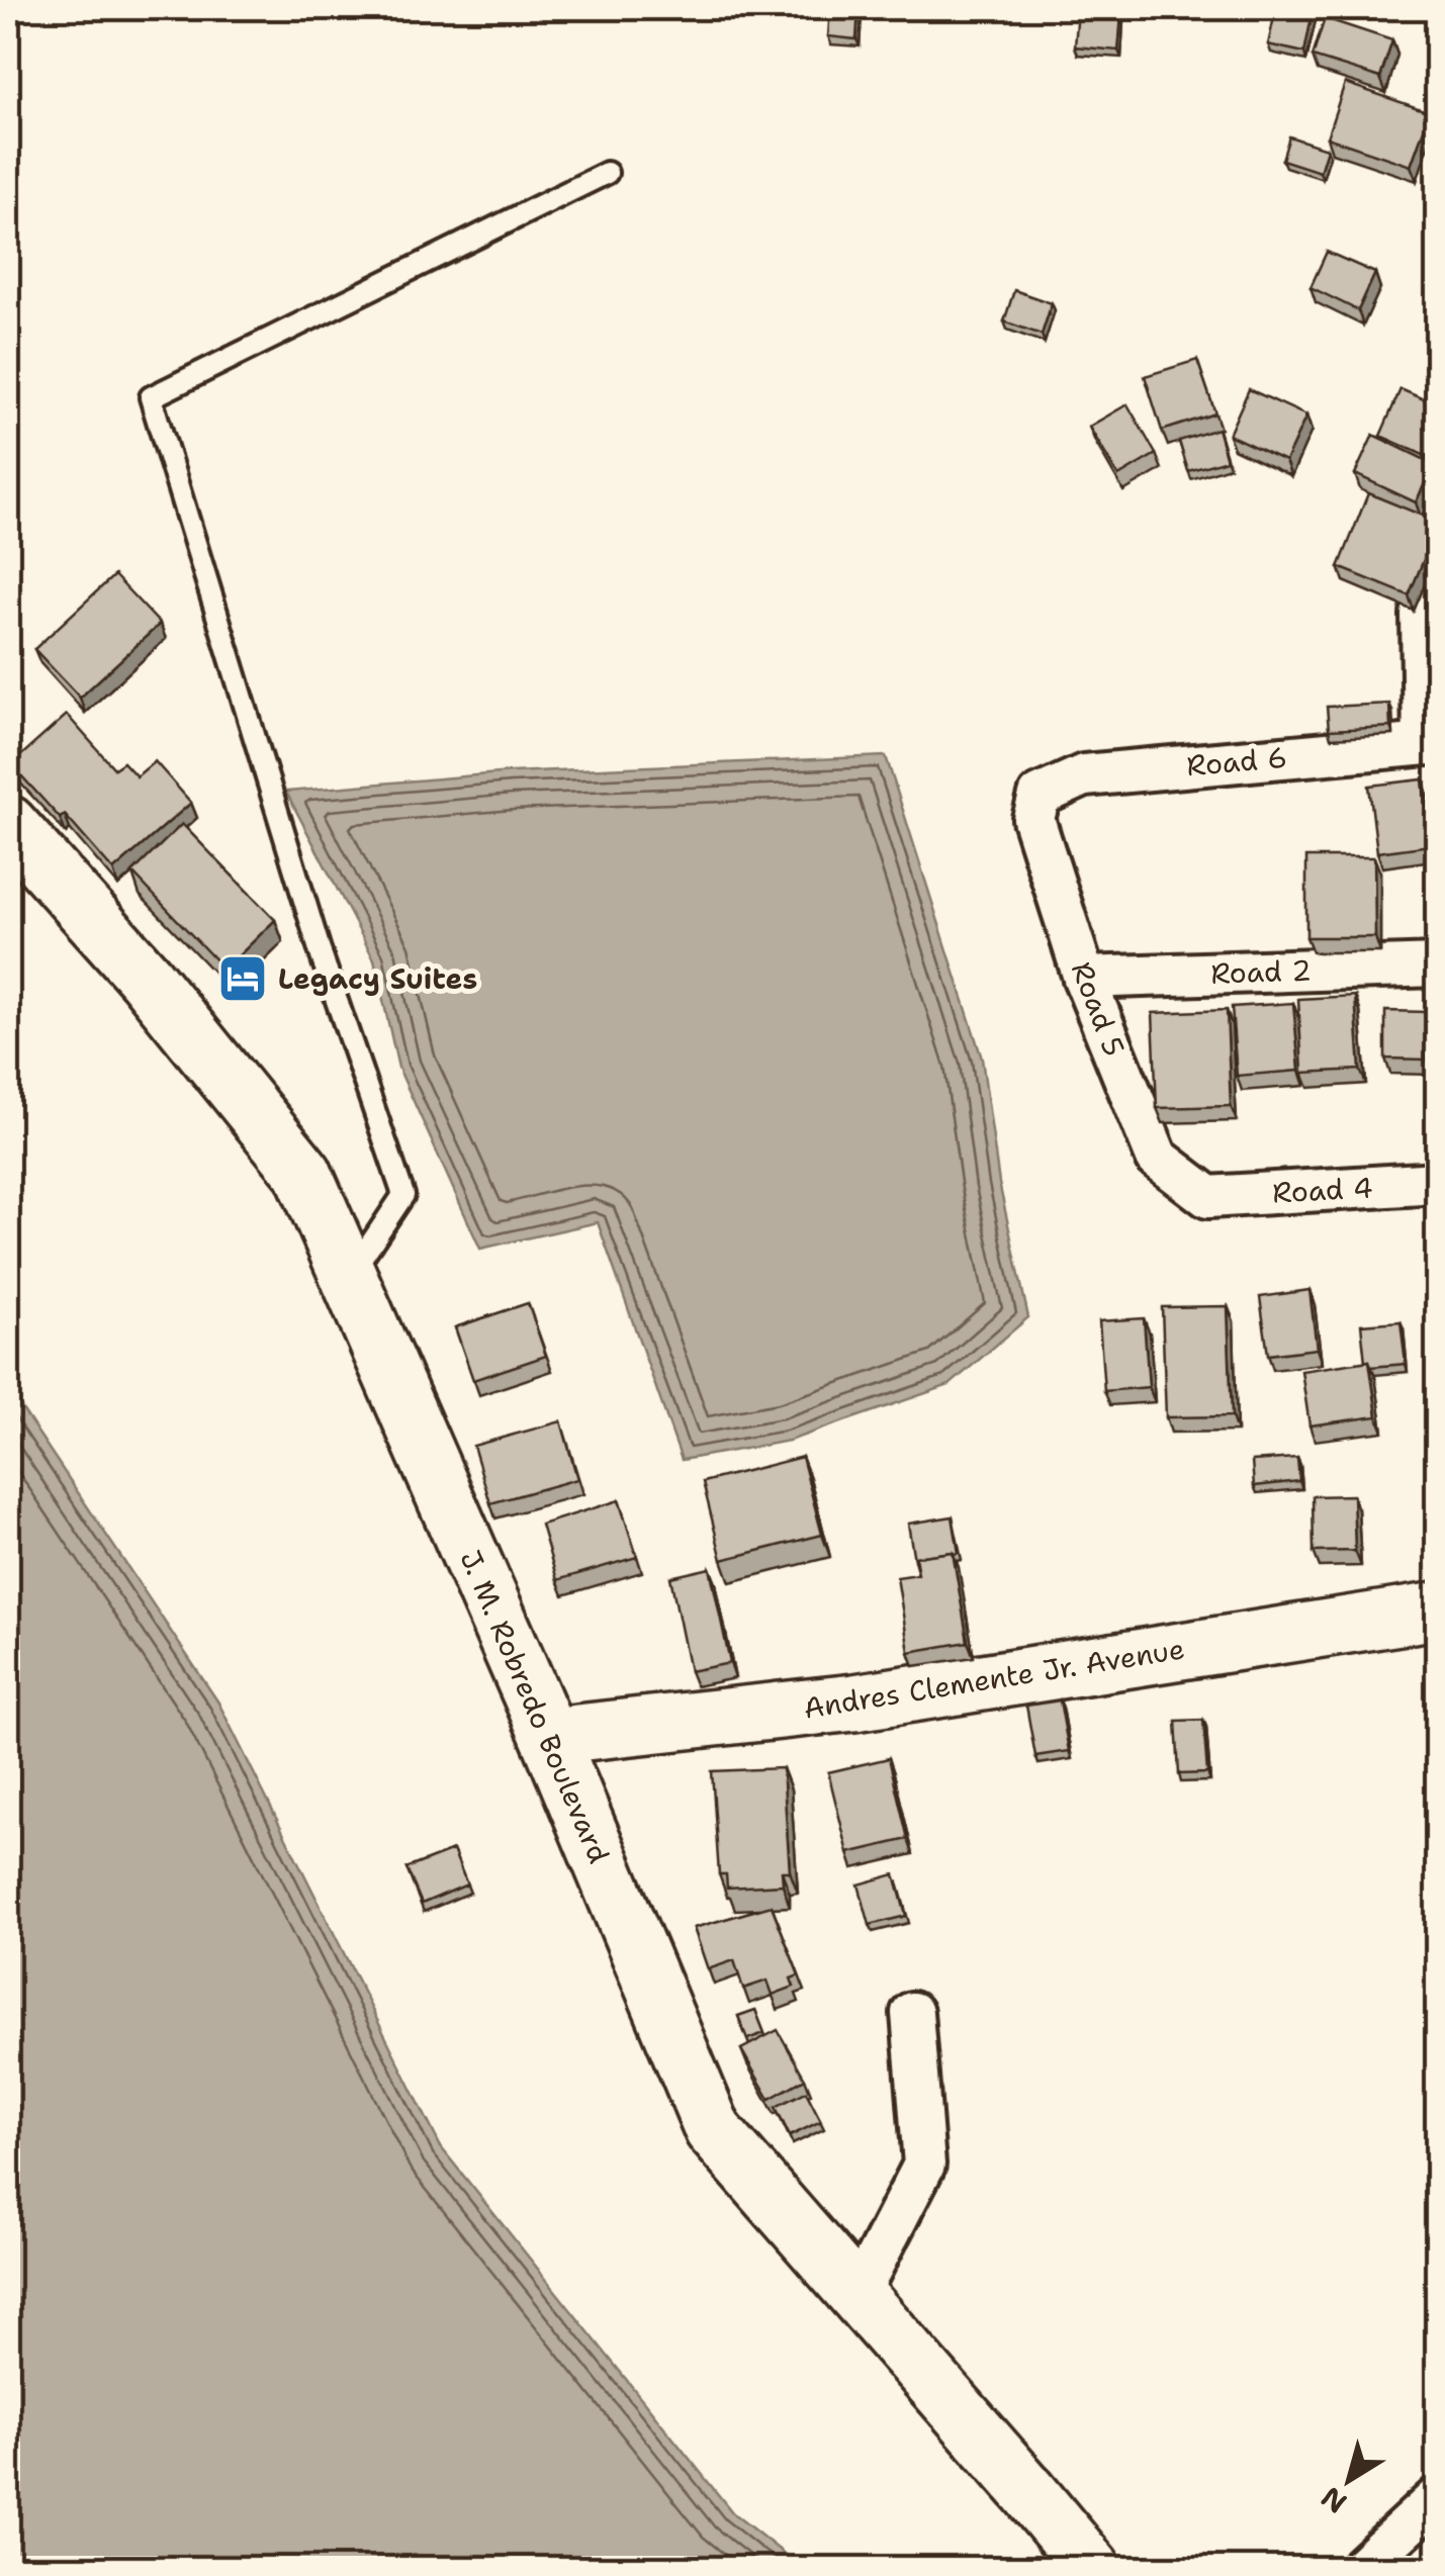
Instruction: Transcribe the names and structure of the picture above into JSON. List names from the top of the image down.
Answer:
{
  "streets": {
    "main road": ["Andres Clemente Jr. Avenue", "J. M. Robredo Boulevard"],
    "street": [
      "Road 6",
      "Road 2",
      "Road 5",
      "Road 4"
    ]
  },
  "crossings": [
    ["Road 6", "Road 5"],
    ["Road 2", "Road 5"],
    ["Road 5", "Road 4"],
    ["Andres Clemente Jr. Avenue", "J. M. Robredo Boulevard"]
  ],
  "places": {
    "hotel": ["Legacy Suites"]
  },
  "north": "bottom left"
}
